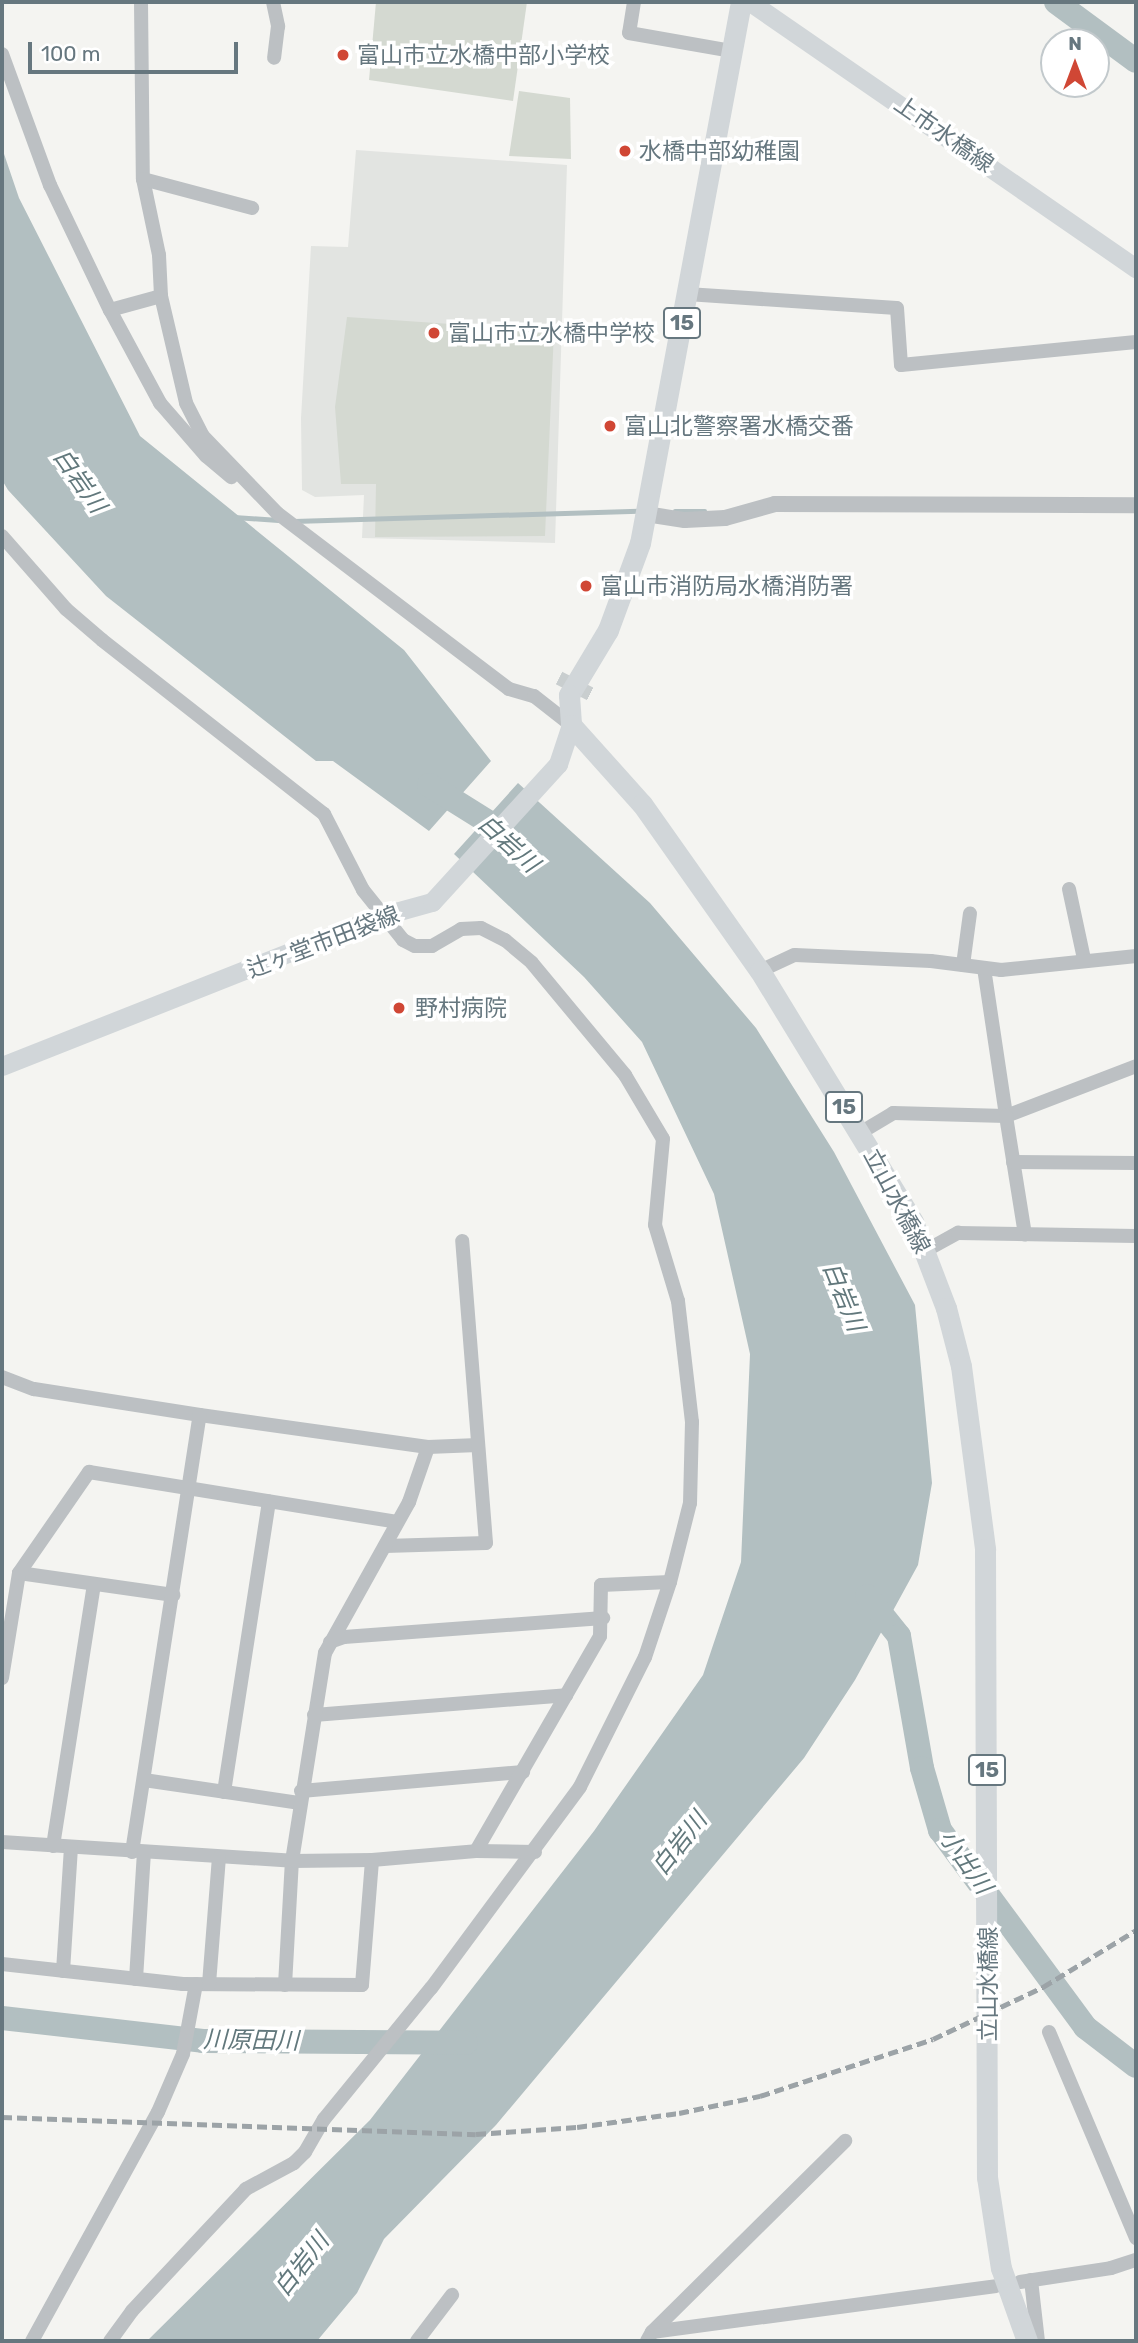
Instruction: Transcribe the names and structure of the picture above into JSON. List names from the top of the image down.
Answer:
{
  "streets": {
    "main road": [
      "上市水橋線",
      "15",
      "辻ヶ堂市田袋線",
      "立山水橋線"
    ]
  },
  "crossings": [
    ["15", "辻ヶ堂市田袋線"],
    ["15", "立山水橋線"],
    ["辻ヶ堂市田袋線", "立山水橋線"]
  ],
  "water": ["白岩川", "小出川", "川原田川"],
  "places": [
    "富山市立水橋中部小学校",
    "水橋中部幼稚園",
    "富山市立水橋中学校",
    "富山北警察署水橋交番",
    "富山市消防局水橋消防署",
    "野村病院"
  ],
  "scale_bar": "100 m",
  "north": "top"
}
